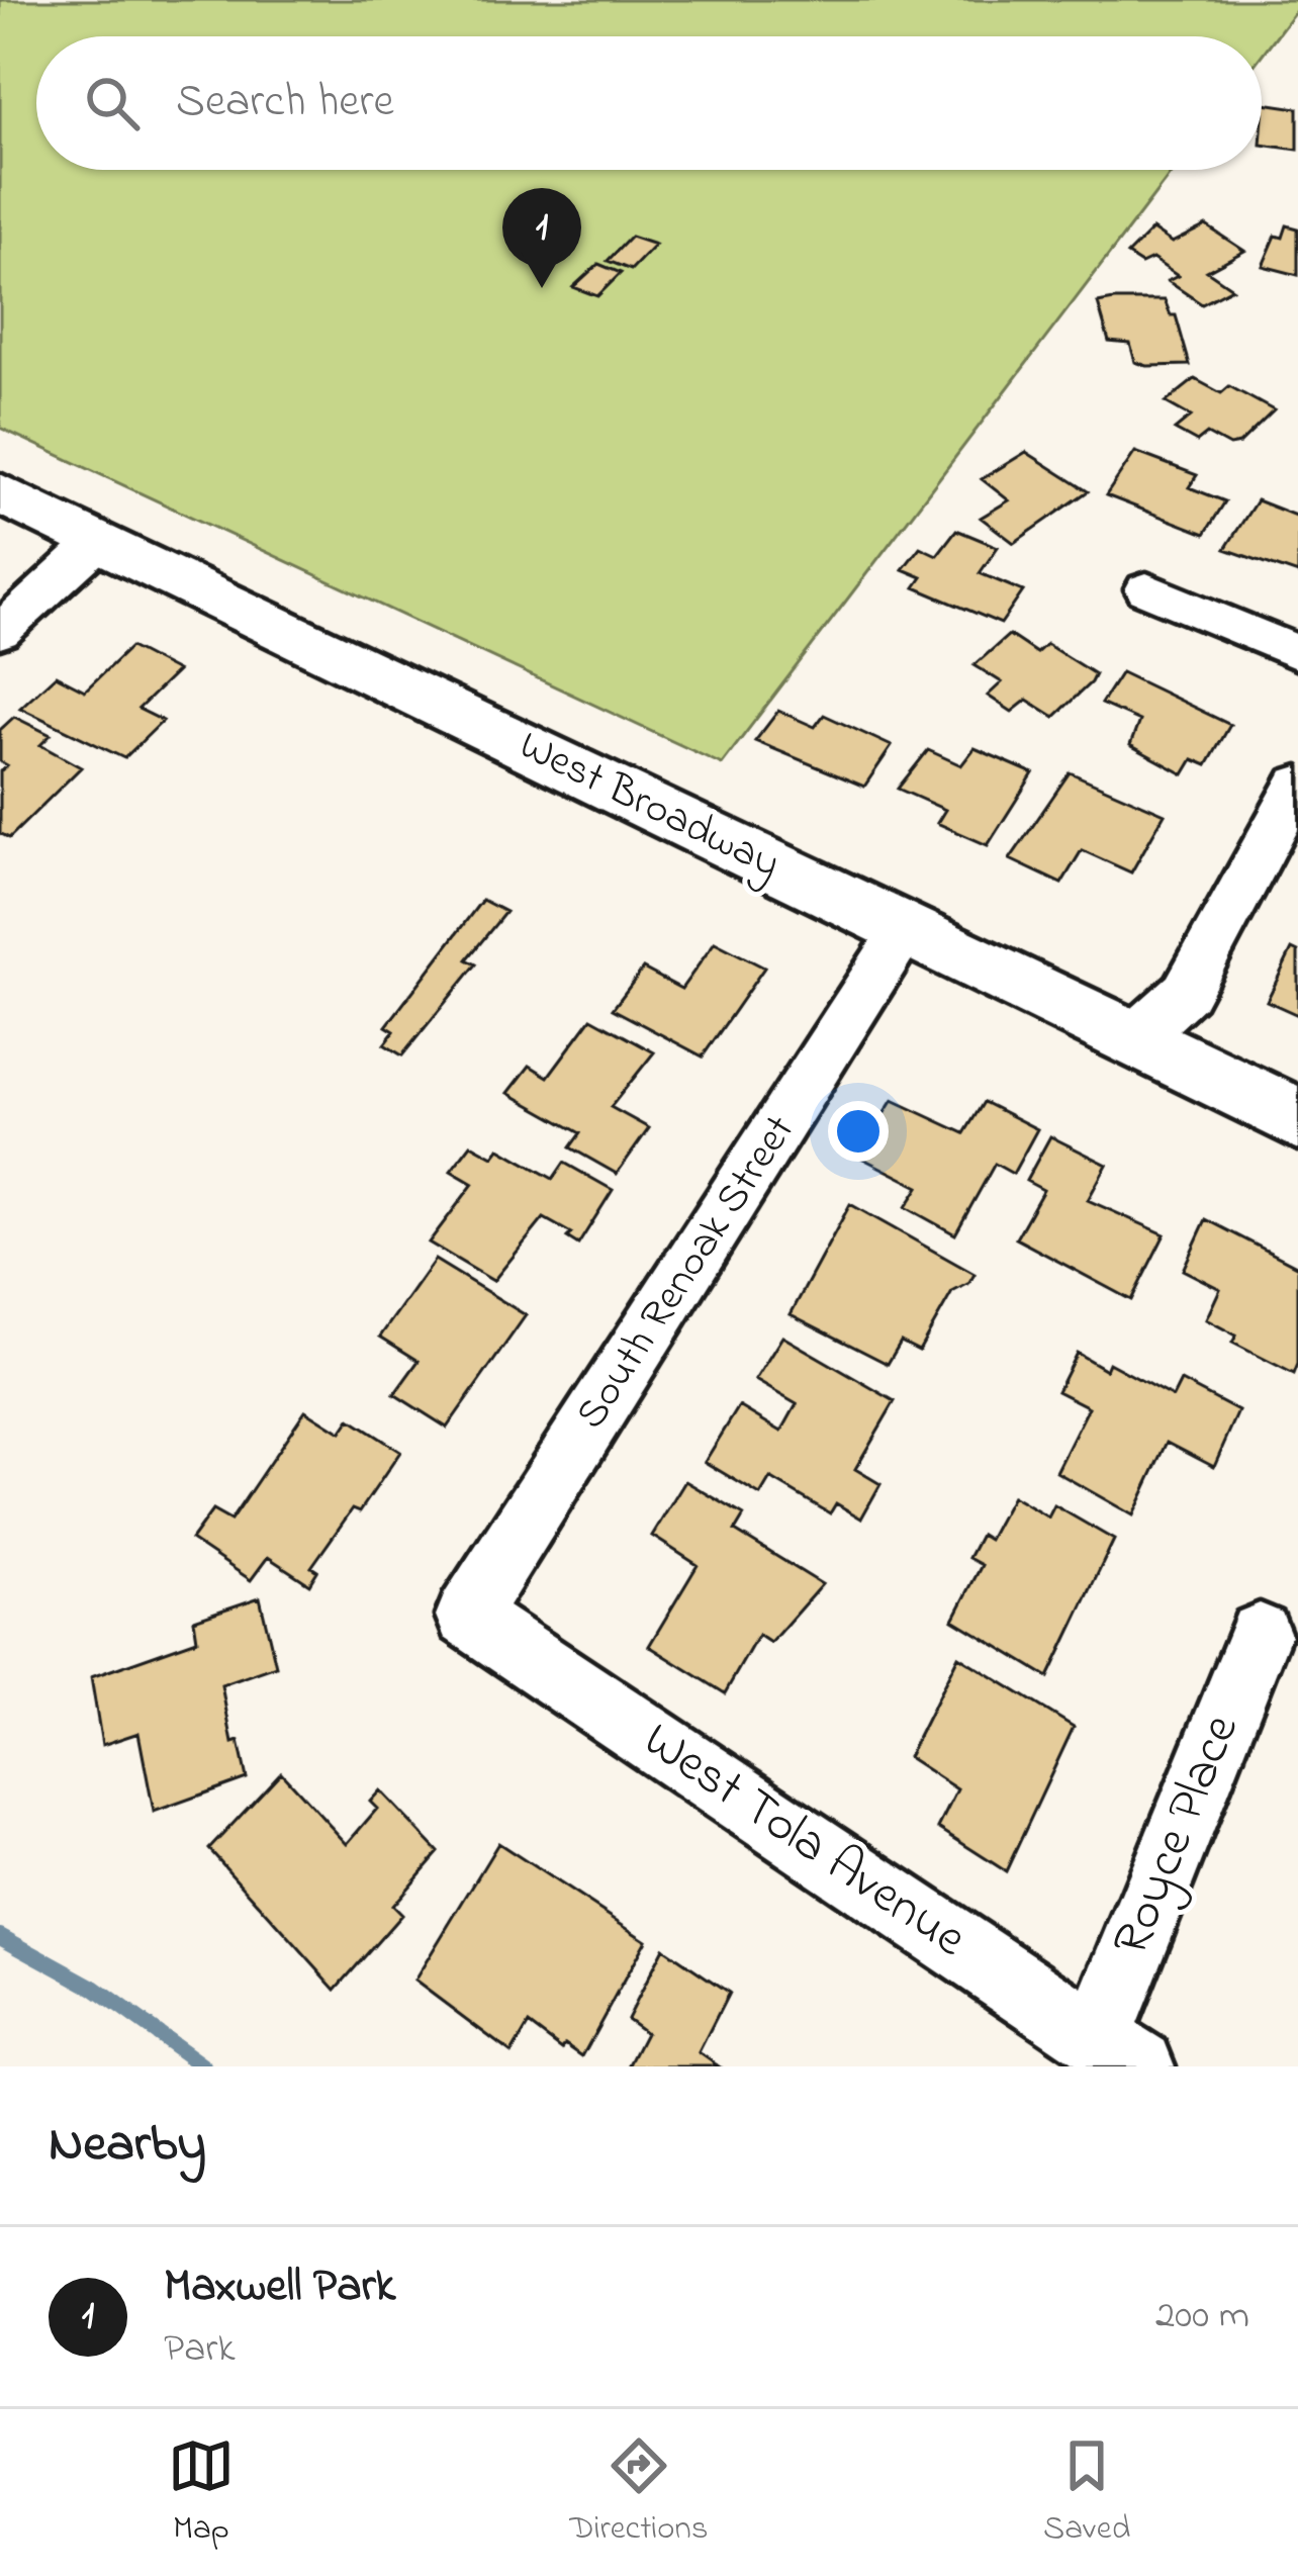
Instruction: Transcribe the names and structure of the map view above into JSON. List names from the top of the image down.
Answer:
{
  "streets": {
    "main road": ["West Broadway"],
    "street": ["South Renoak Street", "Royce Place", "West Tola Avenue"]
  },
  "crossings": [
    ["West Broadway", "South Renoak Street"],
    ["South Renoak Street", "West Tola Avenue"],
    ["Royce Place", "West Tola Avenue"]
  ],
  "page": {
    "search": "Search here",
    "pins": "1",
    "heading": "Nearby",
    "list": [
      {
        "mark": "1",
        "name": "Maxwell Park",
        "note": "Park",
        "value": "200 m"
      }
    ],
    "nav": ["Map", "Directions", "Saved"]
  }
}
